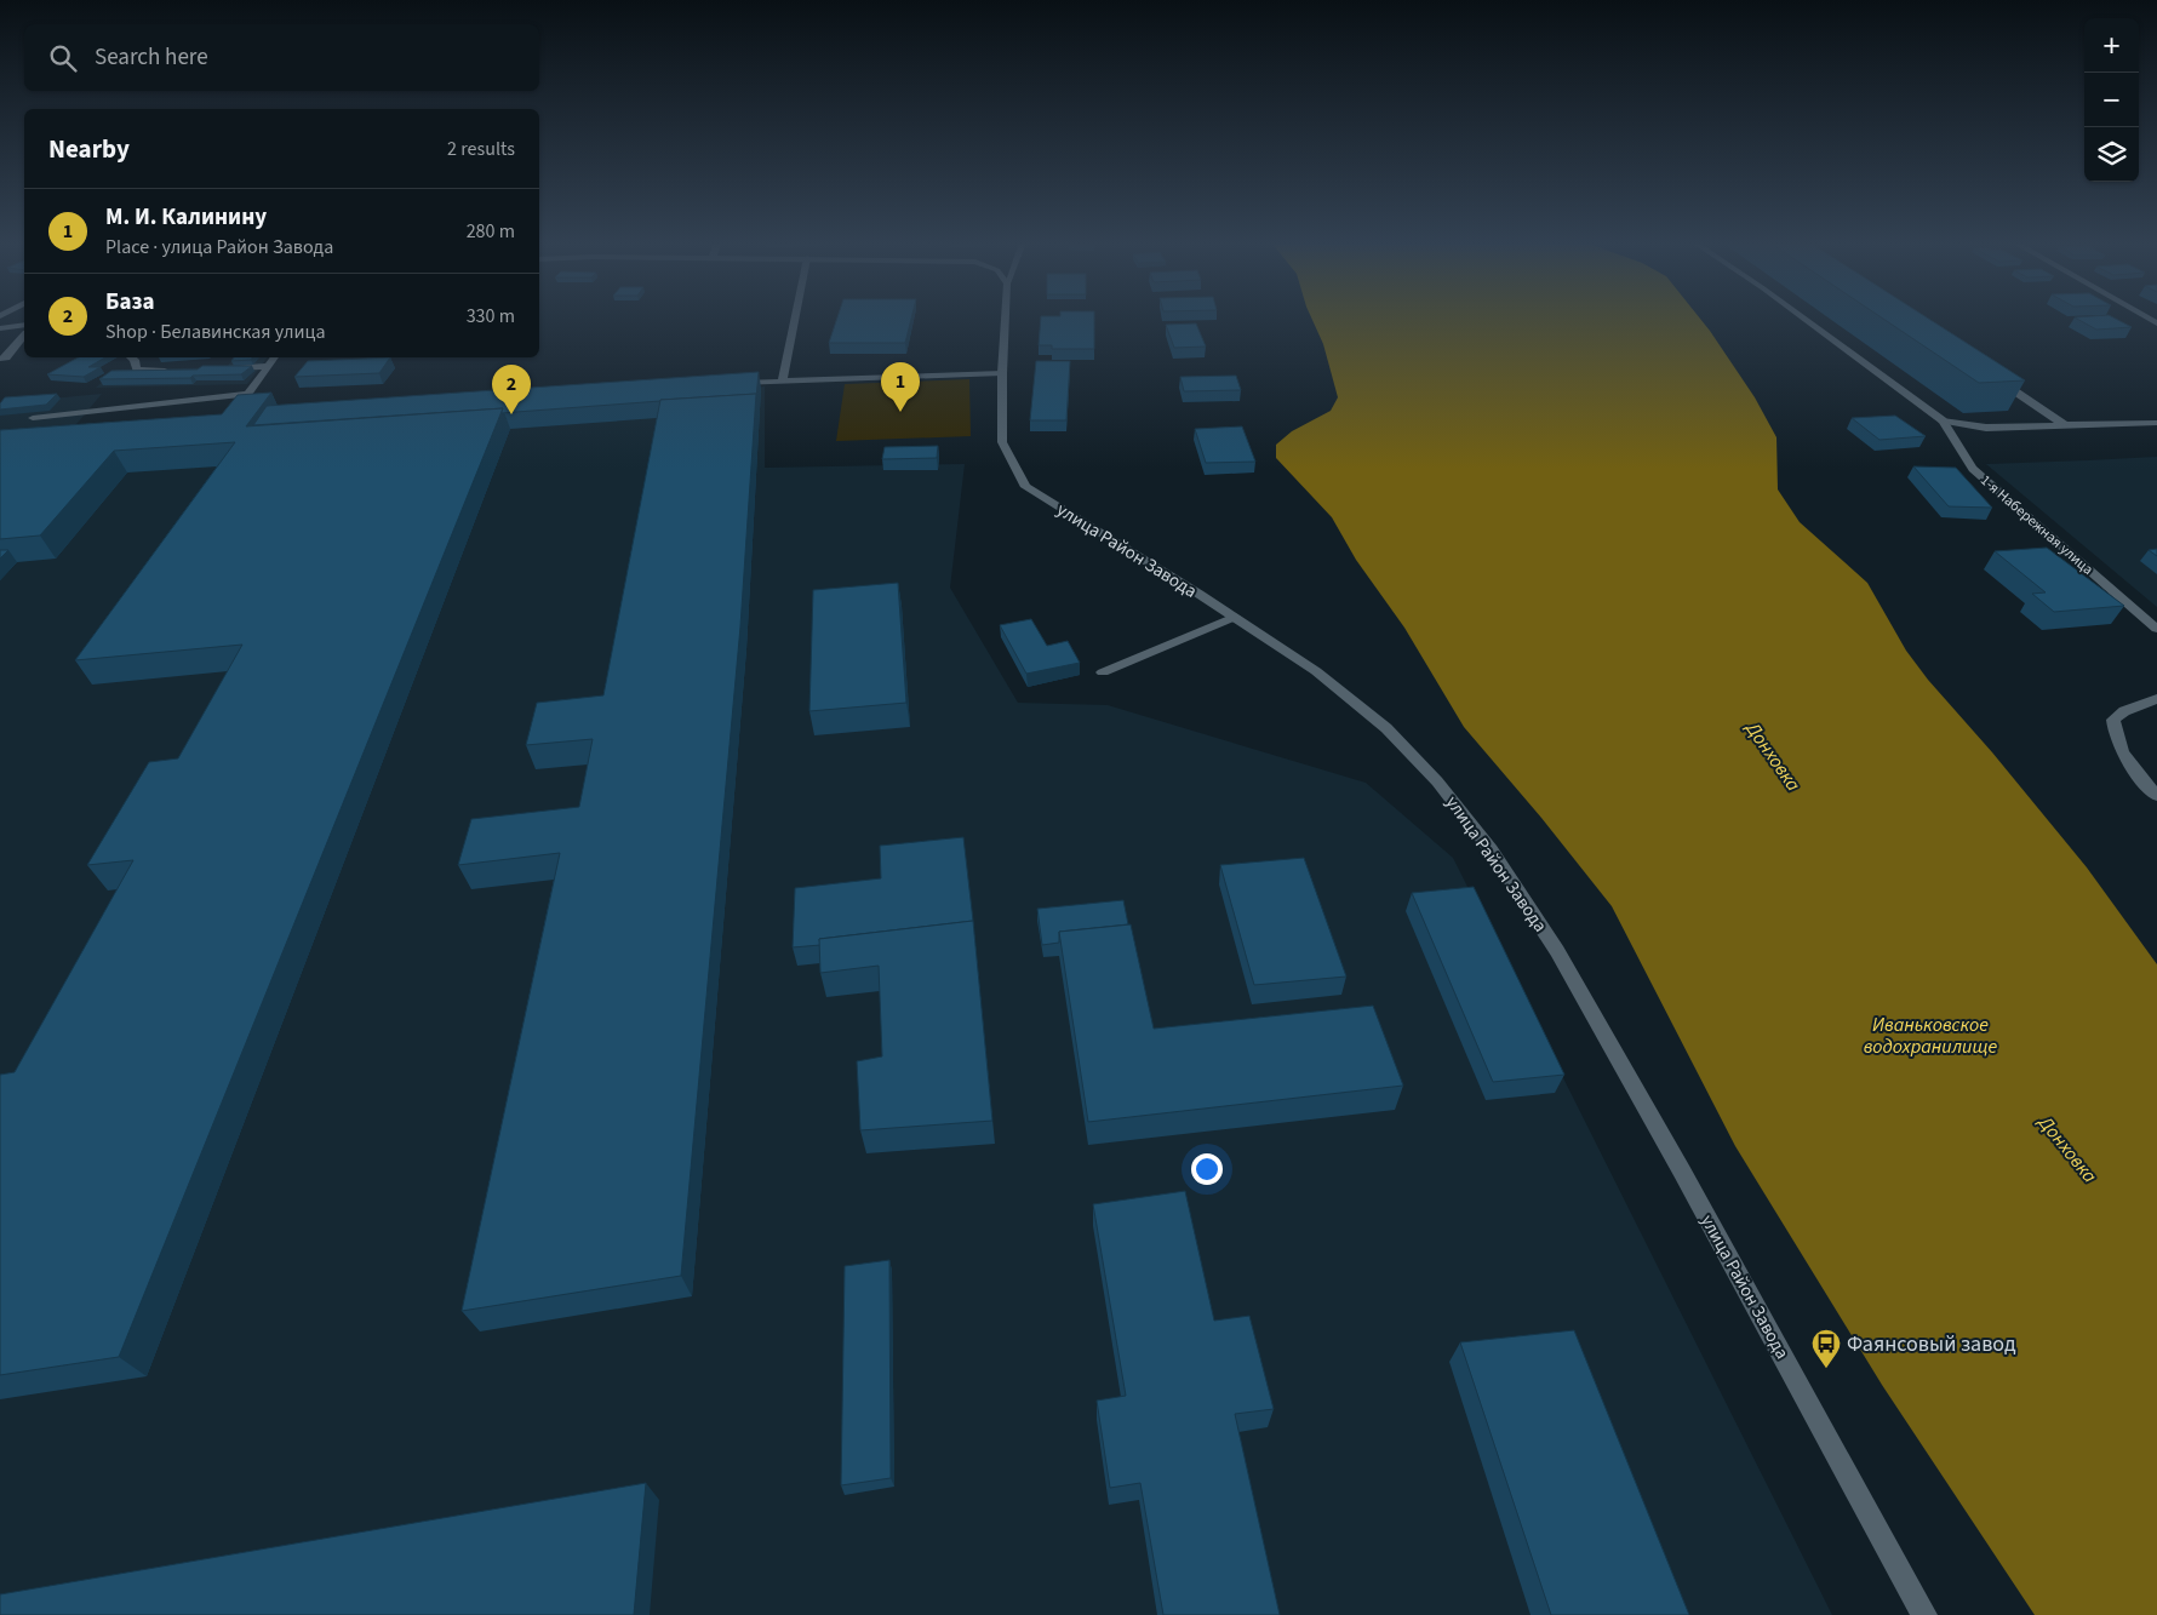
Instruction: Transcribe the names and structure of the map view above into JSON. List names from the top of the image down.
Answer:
{
  "streets": {
    "street": ["1-я Набережная улица", "улица Район Завода"]
  },
  "water": ["Донховка", "Иваньковское водохранилище"],
  "places": {
    "bus stop": ["Фаянсовый завод"]
  },
  "page": {
    "map_buttons": ["+", "−"],
    "search": "Search here",
    "heading": ["Nearby", "2 results"],
    "list": [
      {
        "mark": "1",
        "name": "М. И. Калинину",
        "note": "Place · улица Район Завода",
        "value": "280 m"
      },
      {
        "mark": "2",
        "name": "База",
        "note": "Shop · Белавинская улица",
        "value": "330 m"
      }
    ],
    "pins": ["1", "2"]
  }
}
